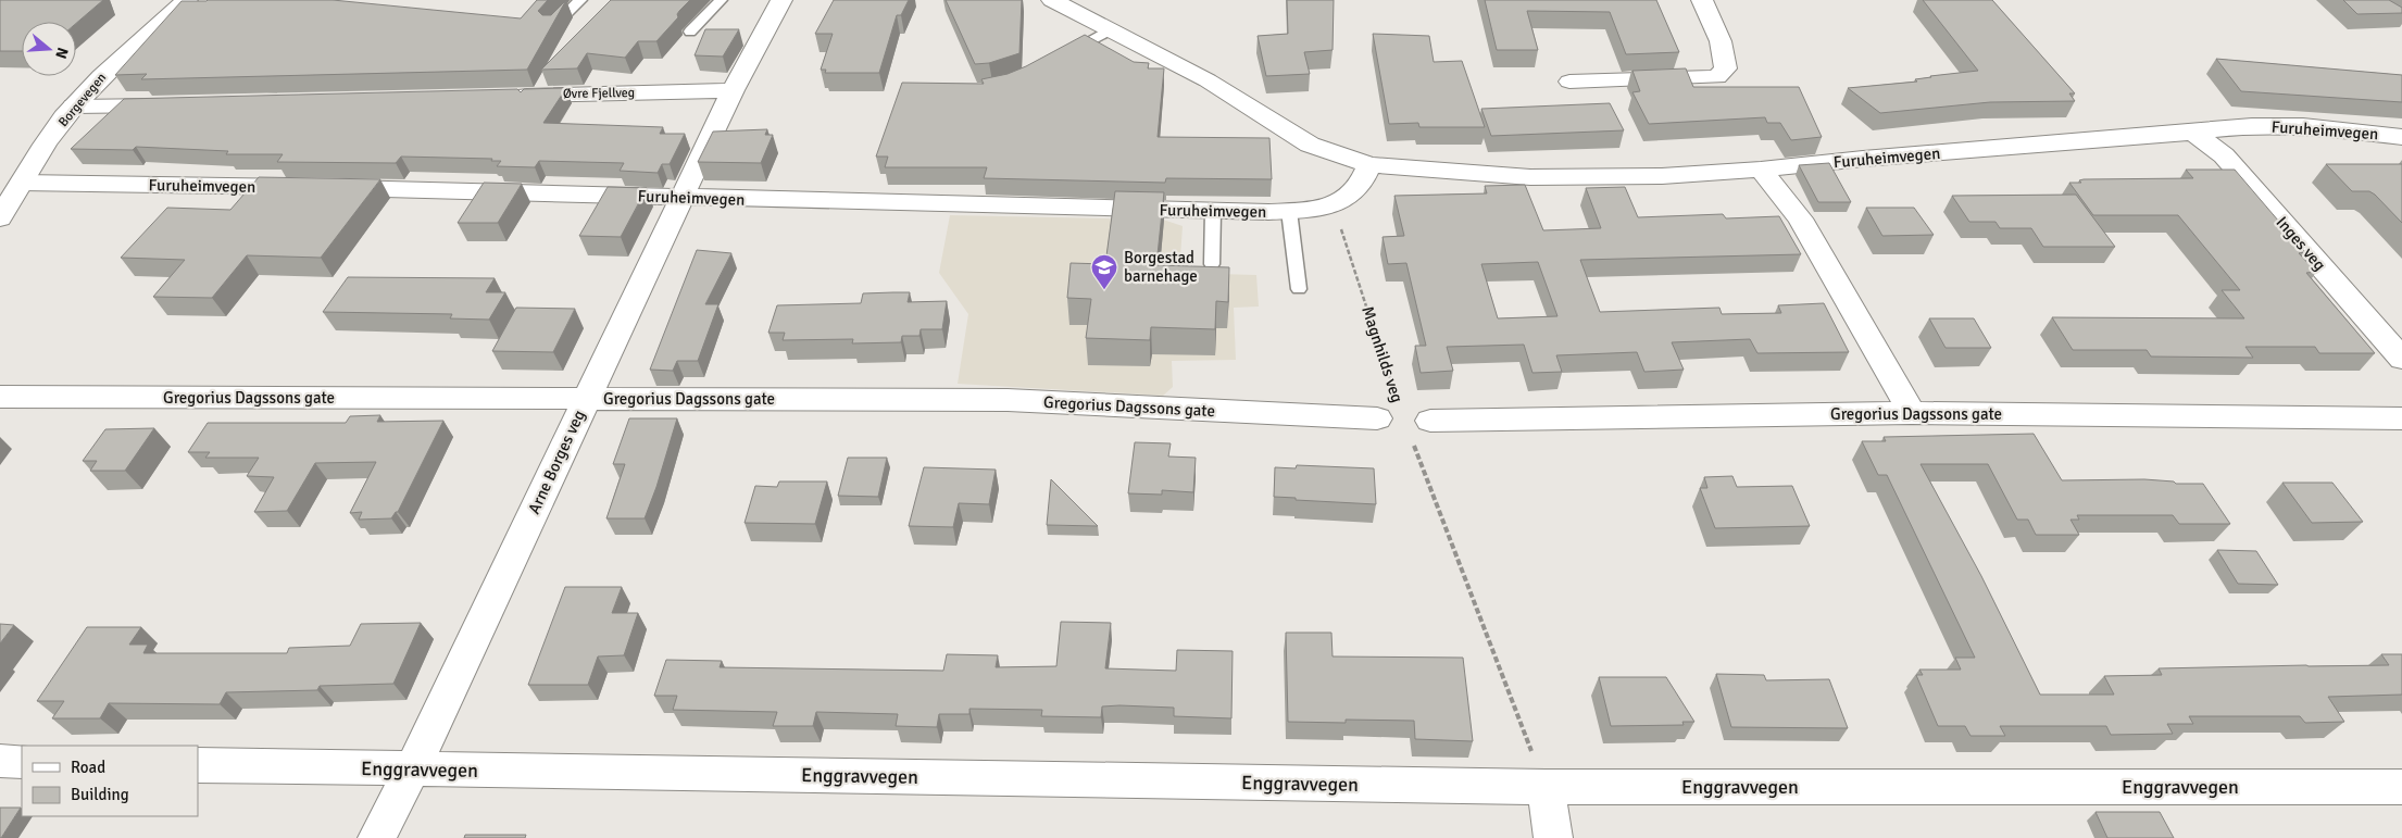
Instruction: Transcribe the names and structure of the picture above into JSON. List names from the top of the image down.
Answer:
{
  "streets": {
    "street": [
      "Øvre Fjellveg",
      "Borgevegen",
      "Furuheimvegen",
      "Inges veg",
      "Gregorius Dagssons gate",
      "Arne Borges veg",
      "Enggravvegen"
    ],
    "path": ["Magnhilds veg"]
  },
  "crossings": [
    ["Øvre Fjellveg", "Arne Borges veg"],
    ["Borgevegen", "Furuheimvegen"],
    ["Furuheimvegen", "Inges veg"],
    ["Furuheimvegen", "Magnhilds veg"],
    ["Furuheimvegen", "Arne Borges veg"],
    ["Magnhilds veg", "Gregorius Dagssons gate"],
    ["Gregorius Dagssons gate", "Arne Borges veg"],
    ["Arne Borges veg", "Enggravvegen"]
  ],
  "places": {
    "school or university": ["Borgestad barnehage"]
  },
  "legend": ["Road", "Building"],
  "north": "right"
}
